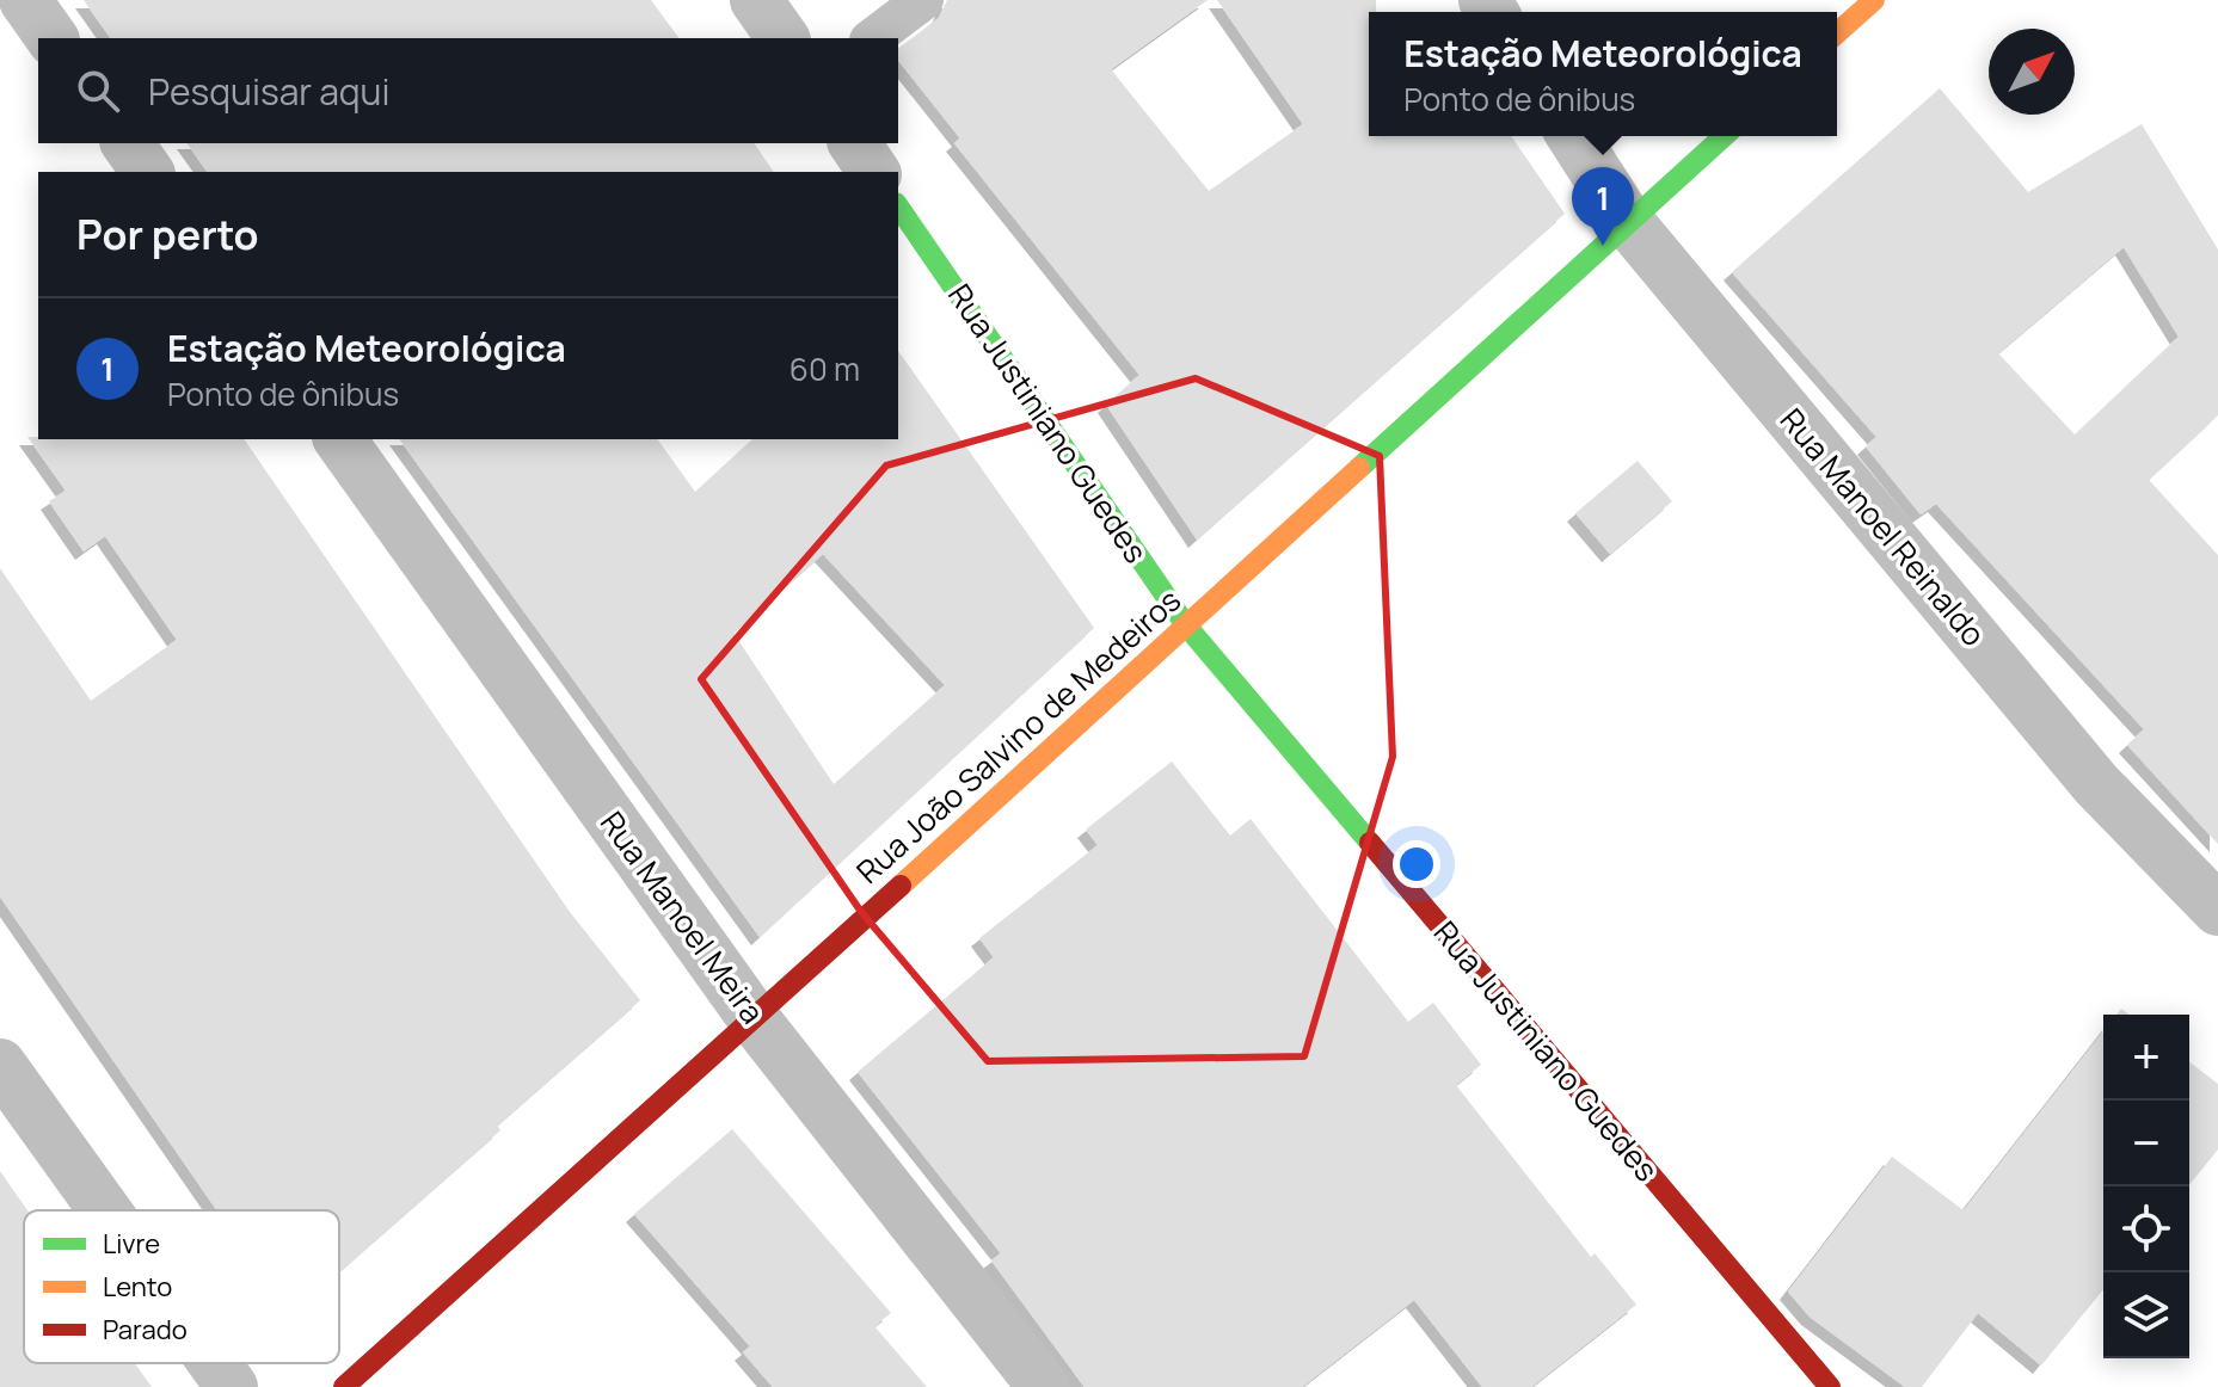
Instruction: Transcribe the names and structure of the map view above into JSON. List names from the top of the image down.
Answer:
{
  "streets": {
    "main road": ["Rua Justiniano Guedes", "Rua João Salvino de Medeiros"],
    "street": ["Rua Manoel Reinaldo", "Rua Manoel Meira"]
  },
  "crossings": [
    ["Rua Justiniano Guedes", "Rua João Salvino de Medeiros"],
    ["Rua Manoel Reinaldo", "Rua João Salvino de Medeiros"],
    ["Rua João Salvino de Medeiros", "Rua Manoel Meira"]
  ],
  "legend": ["Livre", "Lento", "Parado"],
  "north": "top right",
  "page": {
    "popup": ["Estação Meteorológica", "Ponto de ônibus"],
    "search": "Pesquisar aqui",
    "pins": "1",
    "heading": "Por perto",
    "list": [
      {
        "mark": "1",
        "name": "Estação Meteorológica",
        "note": "Ponto de ônibus",
        "value": "60 m"
      }
    ],
    "map_buttons": ["+", "−"]
  }
}
